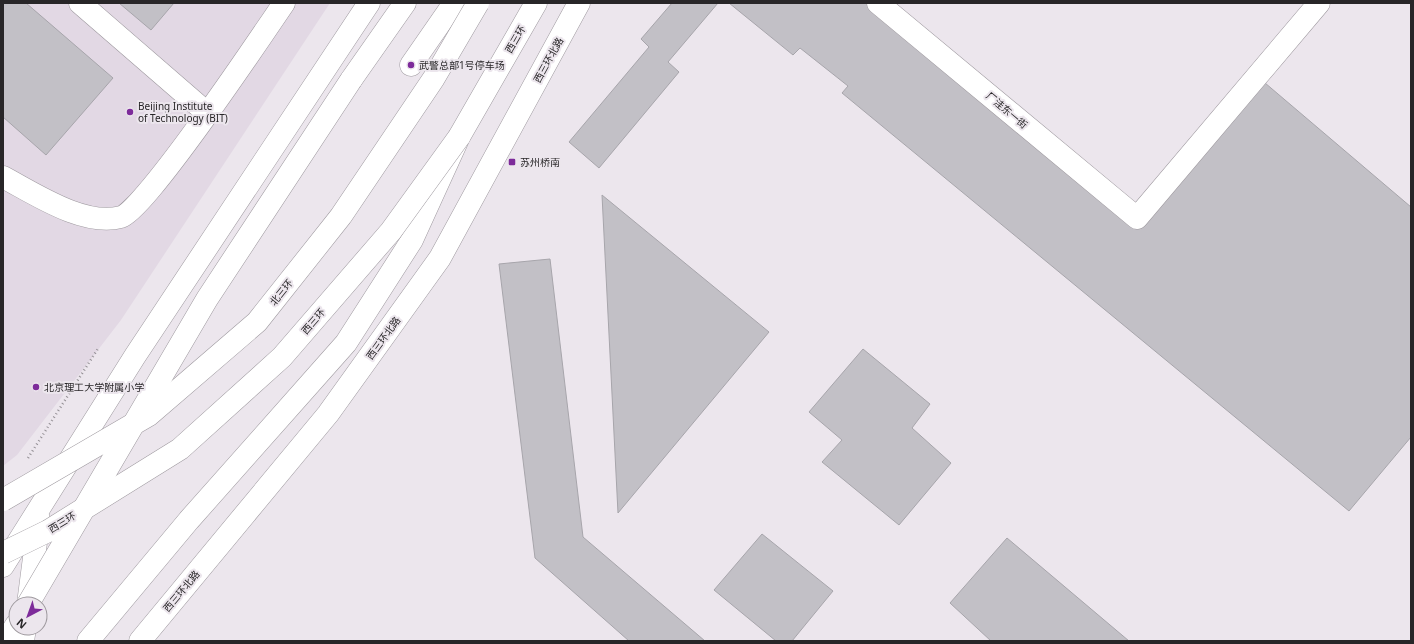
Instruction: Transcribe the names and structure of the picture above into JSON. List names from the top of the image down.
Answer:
{
  "streets": {
    "main road": [
      "西三环",
      "西三环北路",
      "厂洼东一街",
      "北三环"
    ]
  },
  "places": {
    "other": ["武警总部1号停车场", "Beijing Institute of Technology (BIT)", "北京理工大学附属小学"],
    "transit": ["苏州桥南"]
  },
  "north": "bottom left"
}
